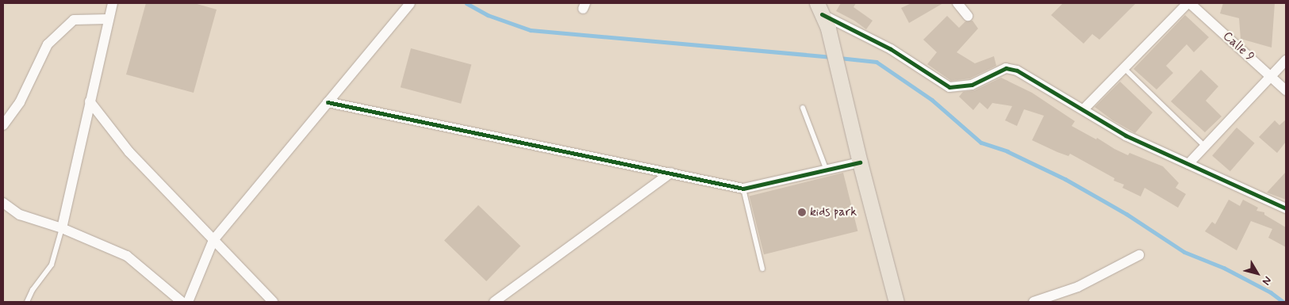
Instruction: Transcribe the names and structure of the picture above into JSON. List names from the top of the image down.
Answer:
{
  "streets": {
    "street": ["Calle 9"]
  },
  "places": ["kids park"],
  "north": "bottom right"
}
